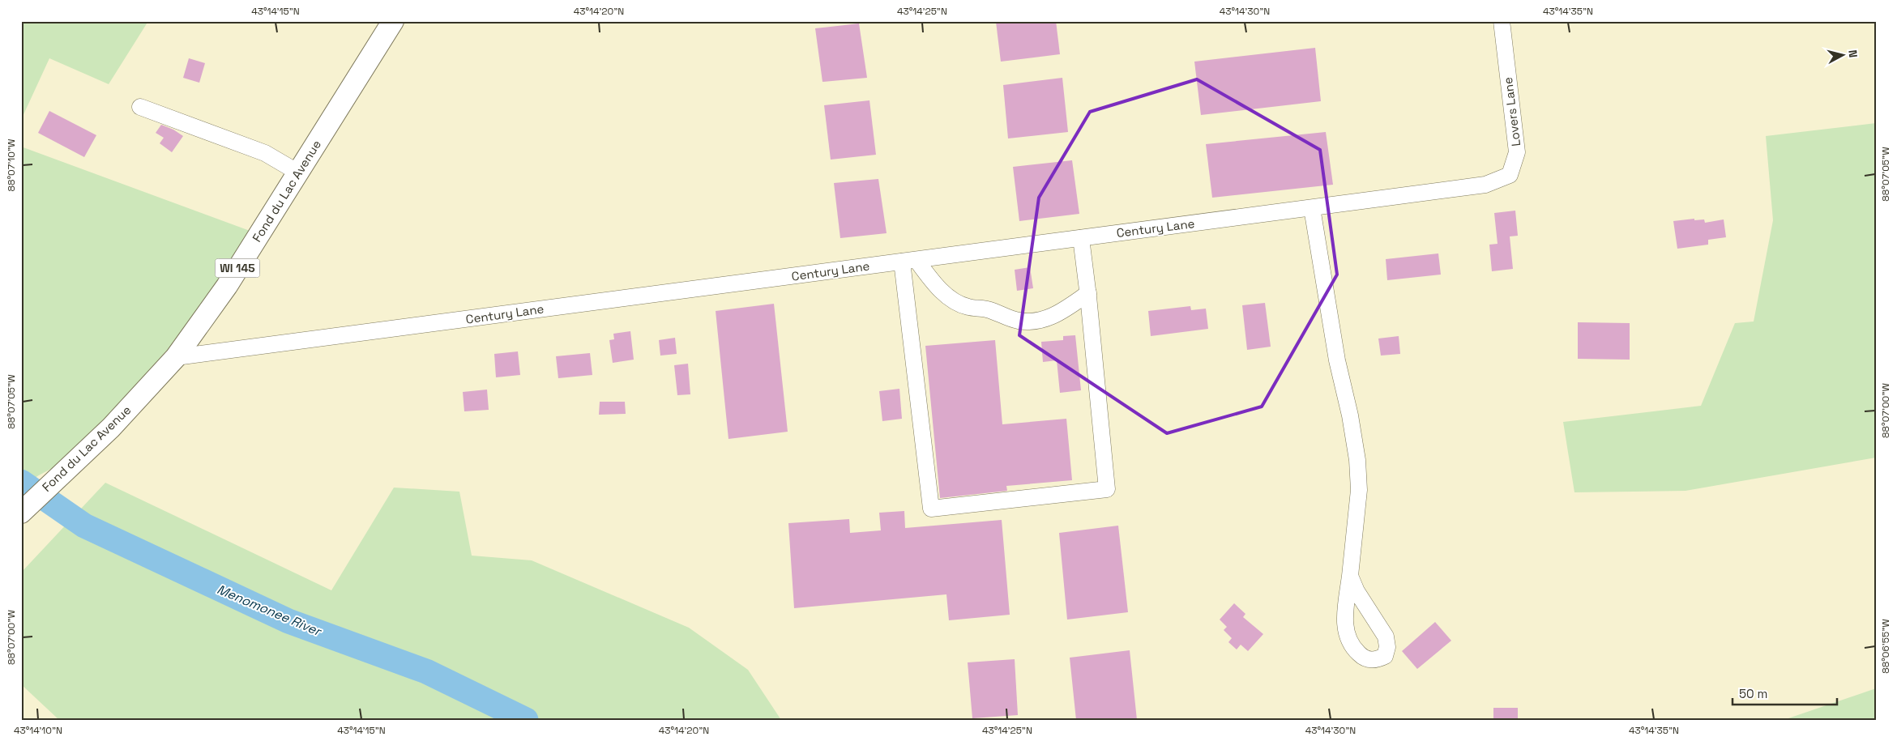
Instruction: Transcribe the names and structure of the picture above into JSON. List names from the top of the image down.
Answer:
{
  "streets": {
    "main road": ["Fond du Lac Avenue", "WI 145"],
    "street": ["Lovers Lane", "Century Lane"]
  },
  "crossings": [
    ["Lovers Lane", "Century Lane"],
    ["Fond du Lac Avenue", "Century Lane"]
  ],
  "water": ["Menomonee River"],
  "scale_bar": "50 m",
  "north": "right",
  "coordinates": [
    "43°14'15\"N",
    "43°14'20\"N",
    "43°14'25\"N",
    "43°14'30\"N",
    "43°14'35\"N",
    "88°07'10\"W",
    "88°07'05\"W",
    "88°07'00\"W",
    "88°06'55\"W",
    "43°14'10\"N"
  ]
}
